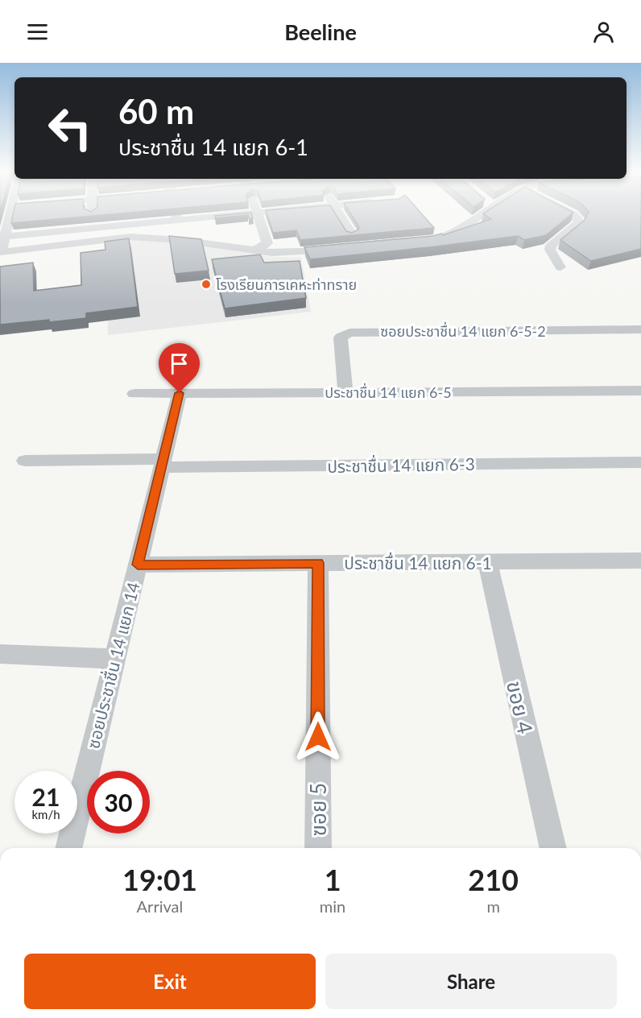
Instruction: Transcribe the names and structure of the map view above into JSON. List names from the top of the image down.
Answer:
{
  "streets": {
    "street": [
      "ซอยประชาชื่น 14 แยก 6-5-2",
      "ประชาชื่น 14 แยก 6-5",
      "ประชาชื่น 14 แยก 6-3",
      "ประชาชื่น 14 แยก 6-1",
      "ซอยประชาชื่น 14 แยก 14",
      "ขอย 4",
      "ฃอย 5"
    ]
  },
  "crossings": [
    ["ซอยประชาชื่น 14 แยก 6-5-2", "ประชาชื่น 14 แยก 6-5"],
    ["ประชาชื่น 14 แยก 6-5", "ซอยประชาชื่น 14 แยก 14"],
    ["ประชาชื่น 14 แยก 6-3", "ซอยประชาชื่น 14 แยก 14"],
    ["ประชาชื่น 14 แยก 6-1", "ซอยประชาชื่น 14 แยก 14"],
    ["ประชาชื่น 14 แยก 6-1", "ขอย 4"],
    ["ประชาชื่น 14 แยก 6-1", "ฃอย 5"]
  ],
  "places": ["โรงเรียนการเคหะท่าทราย"],
  "page": {
    "header": "Beeline",
    "turn": ["60 m", "ประชาชื่น 14 แยก 6-1"],
    "speed": "21 km/h",
    "limit": "30",
    "eta": [
      "19:01",
      "Arrival",
      "1",
      "min",
      "210",
      "m"
    ],
    "buttons": ["Exit", "Share"]
  }
}
